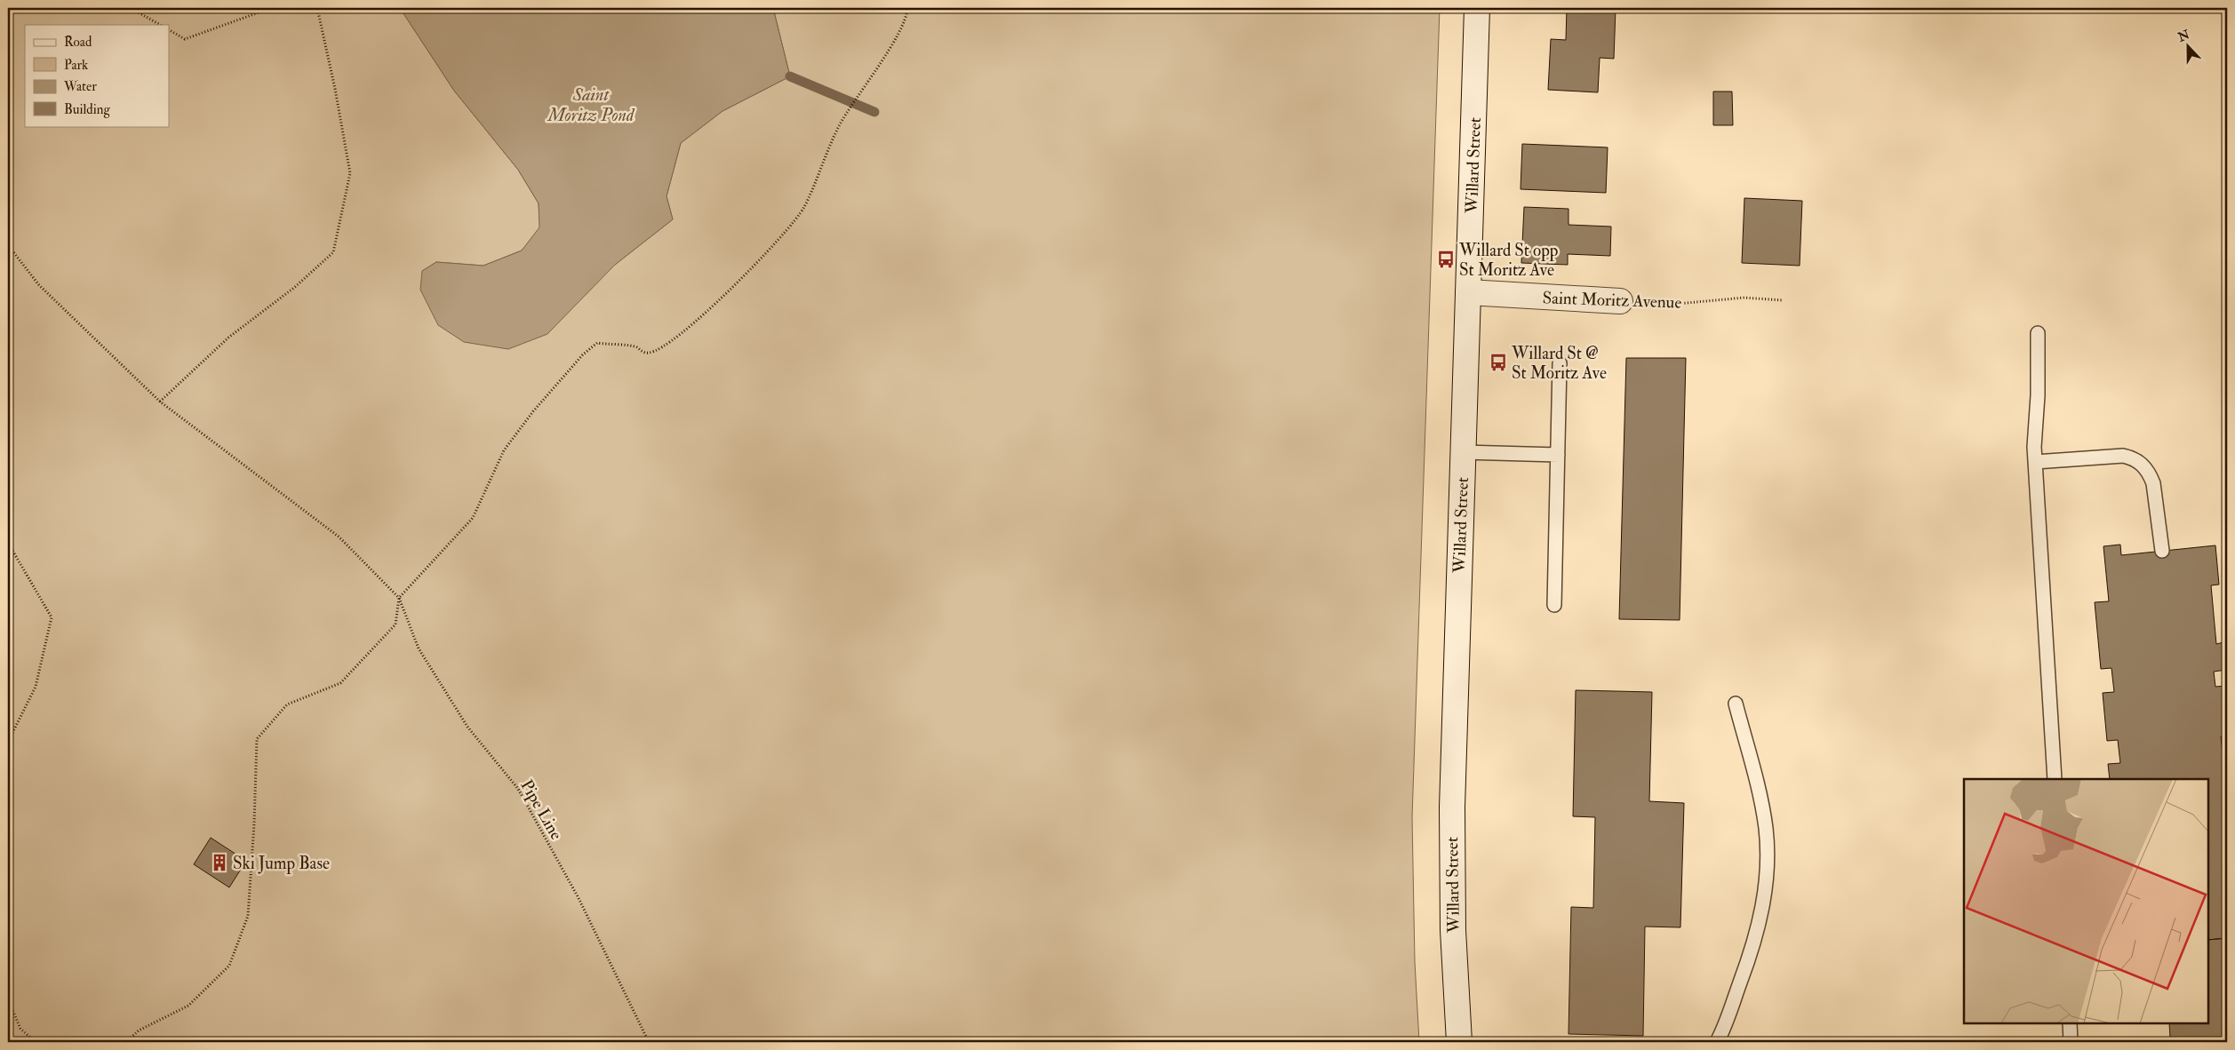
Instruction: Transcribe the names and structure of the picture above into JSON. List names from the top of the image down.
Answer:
{
  "streets": {
    "main road": ["Willard Street", "Saint Moritz Avenue"],
    "path": ["Pipe Line"]
  },
  "crossings": [
    ["Willard Street", "Saint Moritz Avenue"]
  ],
  "water": ["Saint Moritz Pond"],
  "places": {
    "bus stop": ["Willard St opp St Moritz Ave", "Willard St @ St Moritz Ave"],
    "building": ["Ski Jump Base"]
  },
  "legend": [
    "Road",
    "Park",
    "Water",
    "Building"
  ],
  "north": "top"
}
